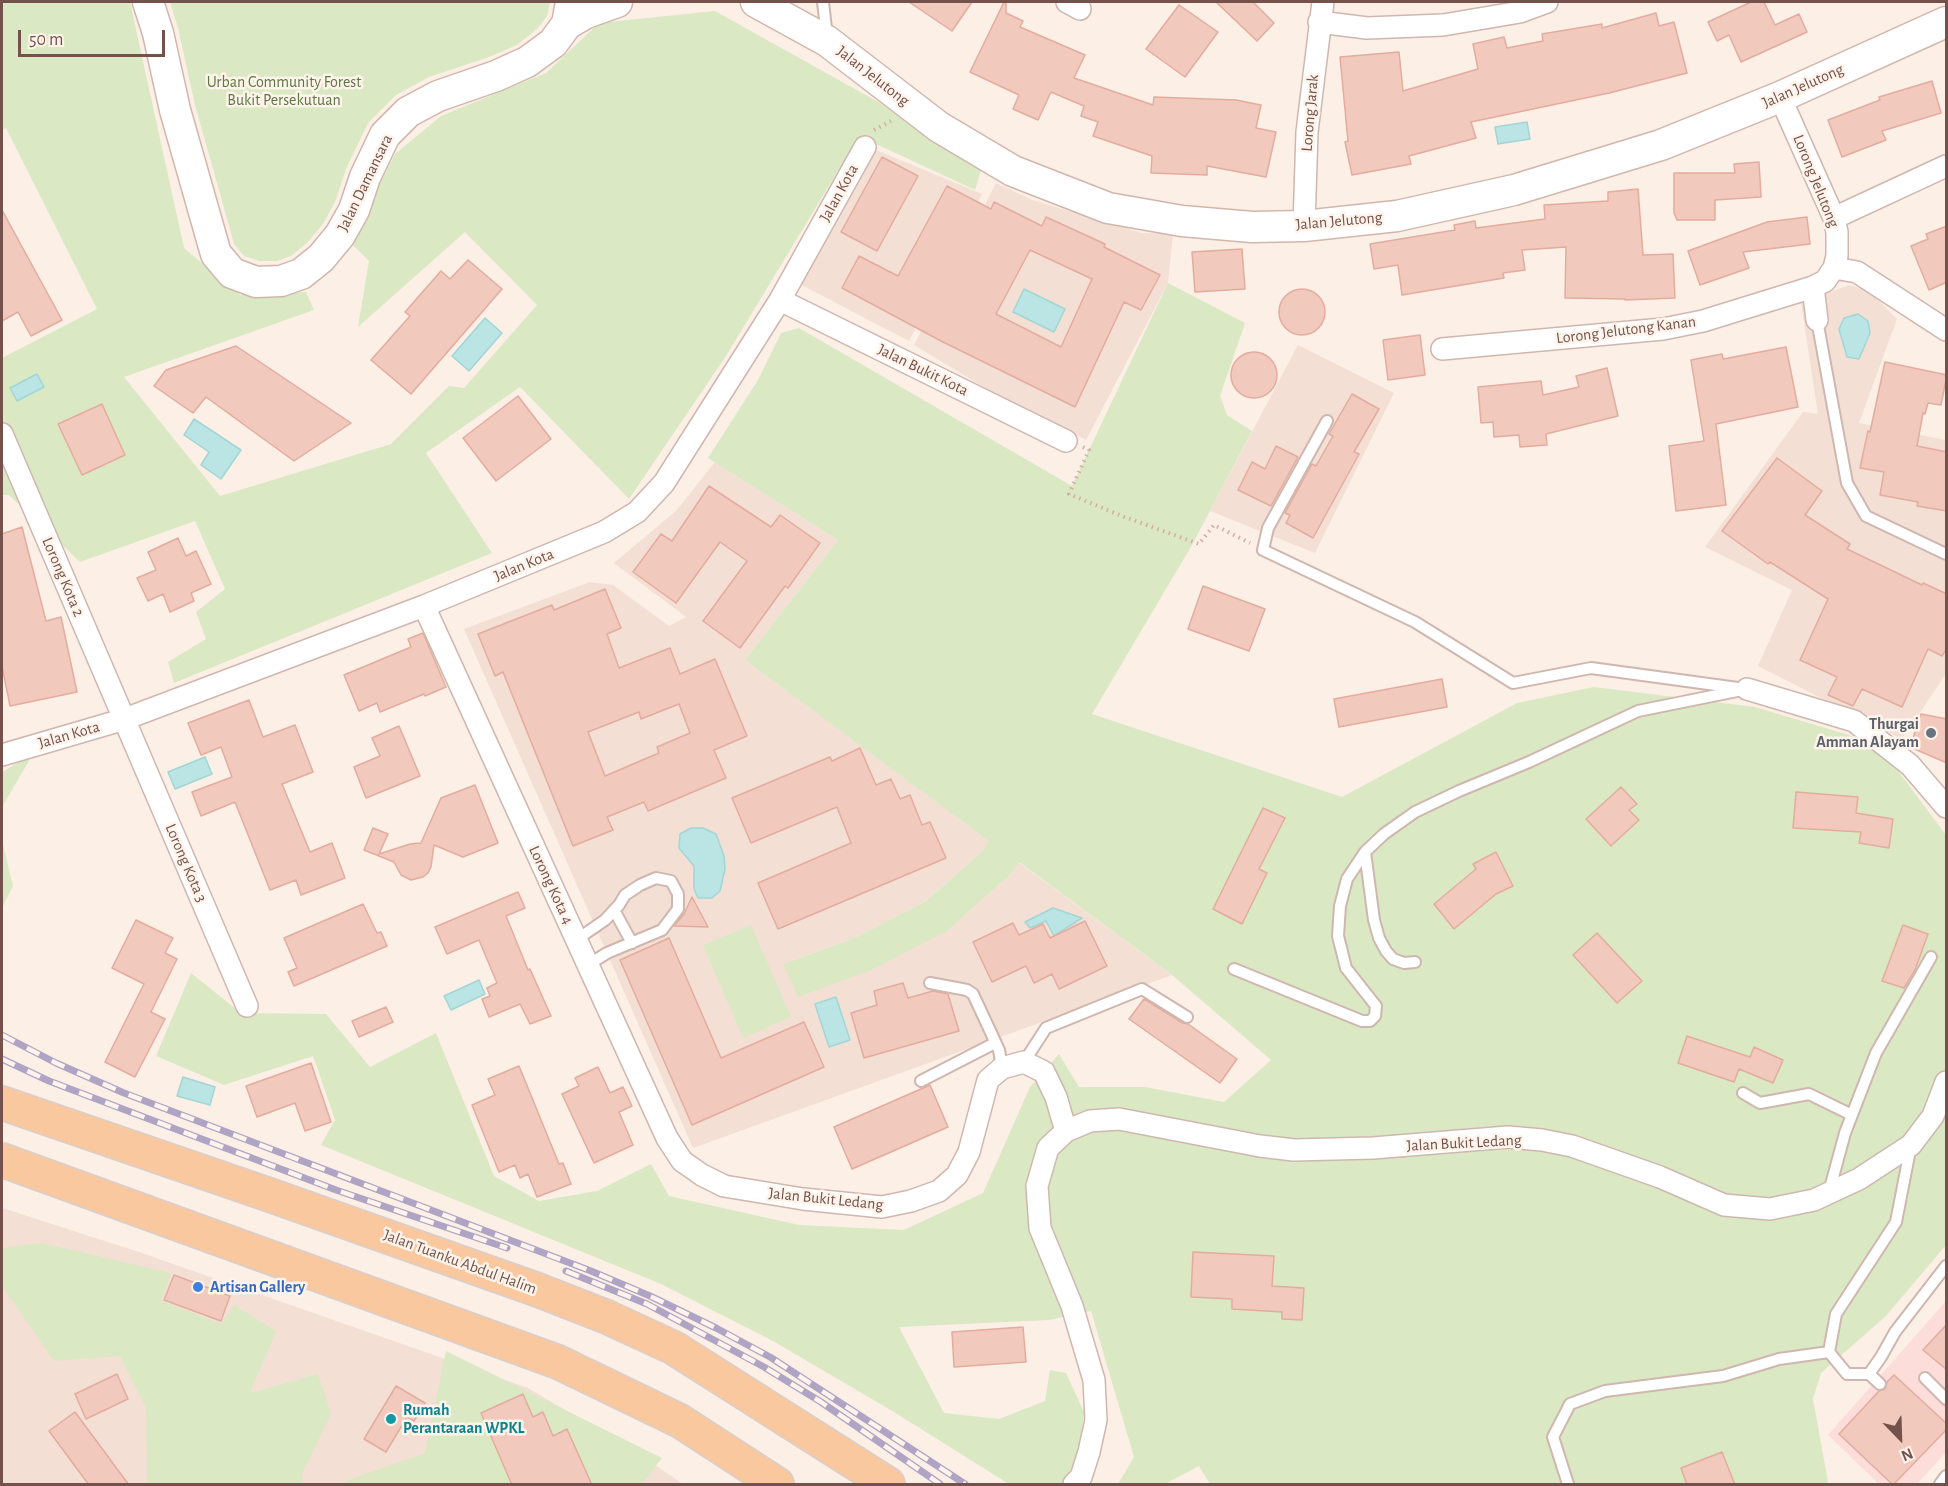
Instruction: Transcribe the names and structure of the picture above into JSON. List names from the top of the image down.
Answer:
{
  "streets": {
    "main road": ["Jalan Tuanku Abdul Halim"],
    "street": [
      "Jalan Jelutong",
      "Lorong Jarak",
      "Lorong Jelutong",
      "Jalan Damansara",
      "Jalan Kota",
      "Lorong Jelutong Kanan",
      "Jalan Bukit Kota",
      "Lorong Kota 2",
      "Lorong Kota 3",
      "Lorong Kota 4",
      "Jalan Bukit Ledang"
    ]
  },
  "crossings": [
    ["Jalan Jelutong", "Lorong Jarak"],
    ["Jalan Jelutong", "Lorong Jelutong"],
    ["Lorong Jelutong", "Lorong Jelutong Kanan"],
    ["Jalan Kota", "Jalan Bukit Kota"],
    ["Jalan Kota", "Lorong Kota 2"],
    ["Jalan Kota", "Lorong Kota 3"],
    ["Jalan Kota", "Lorong Kota 4"],
    ["Lorong Kota 2", "Lorong Kota 3"],
    ["Lorong Kota 4", "Jalan Bukit Ledang"]
  ],
  "parks": ["Urban Community Forest Bukit Persekutuan"],
  "places": ["Thurgai Amman Alayam", "Artisan Gallery", "Rumah Perantaraan WPKL"],
  "scale_bar": "50 m",
  "north": "bottom right"
}
